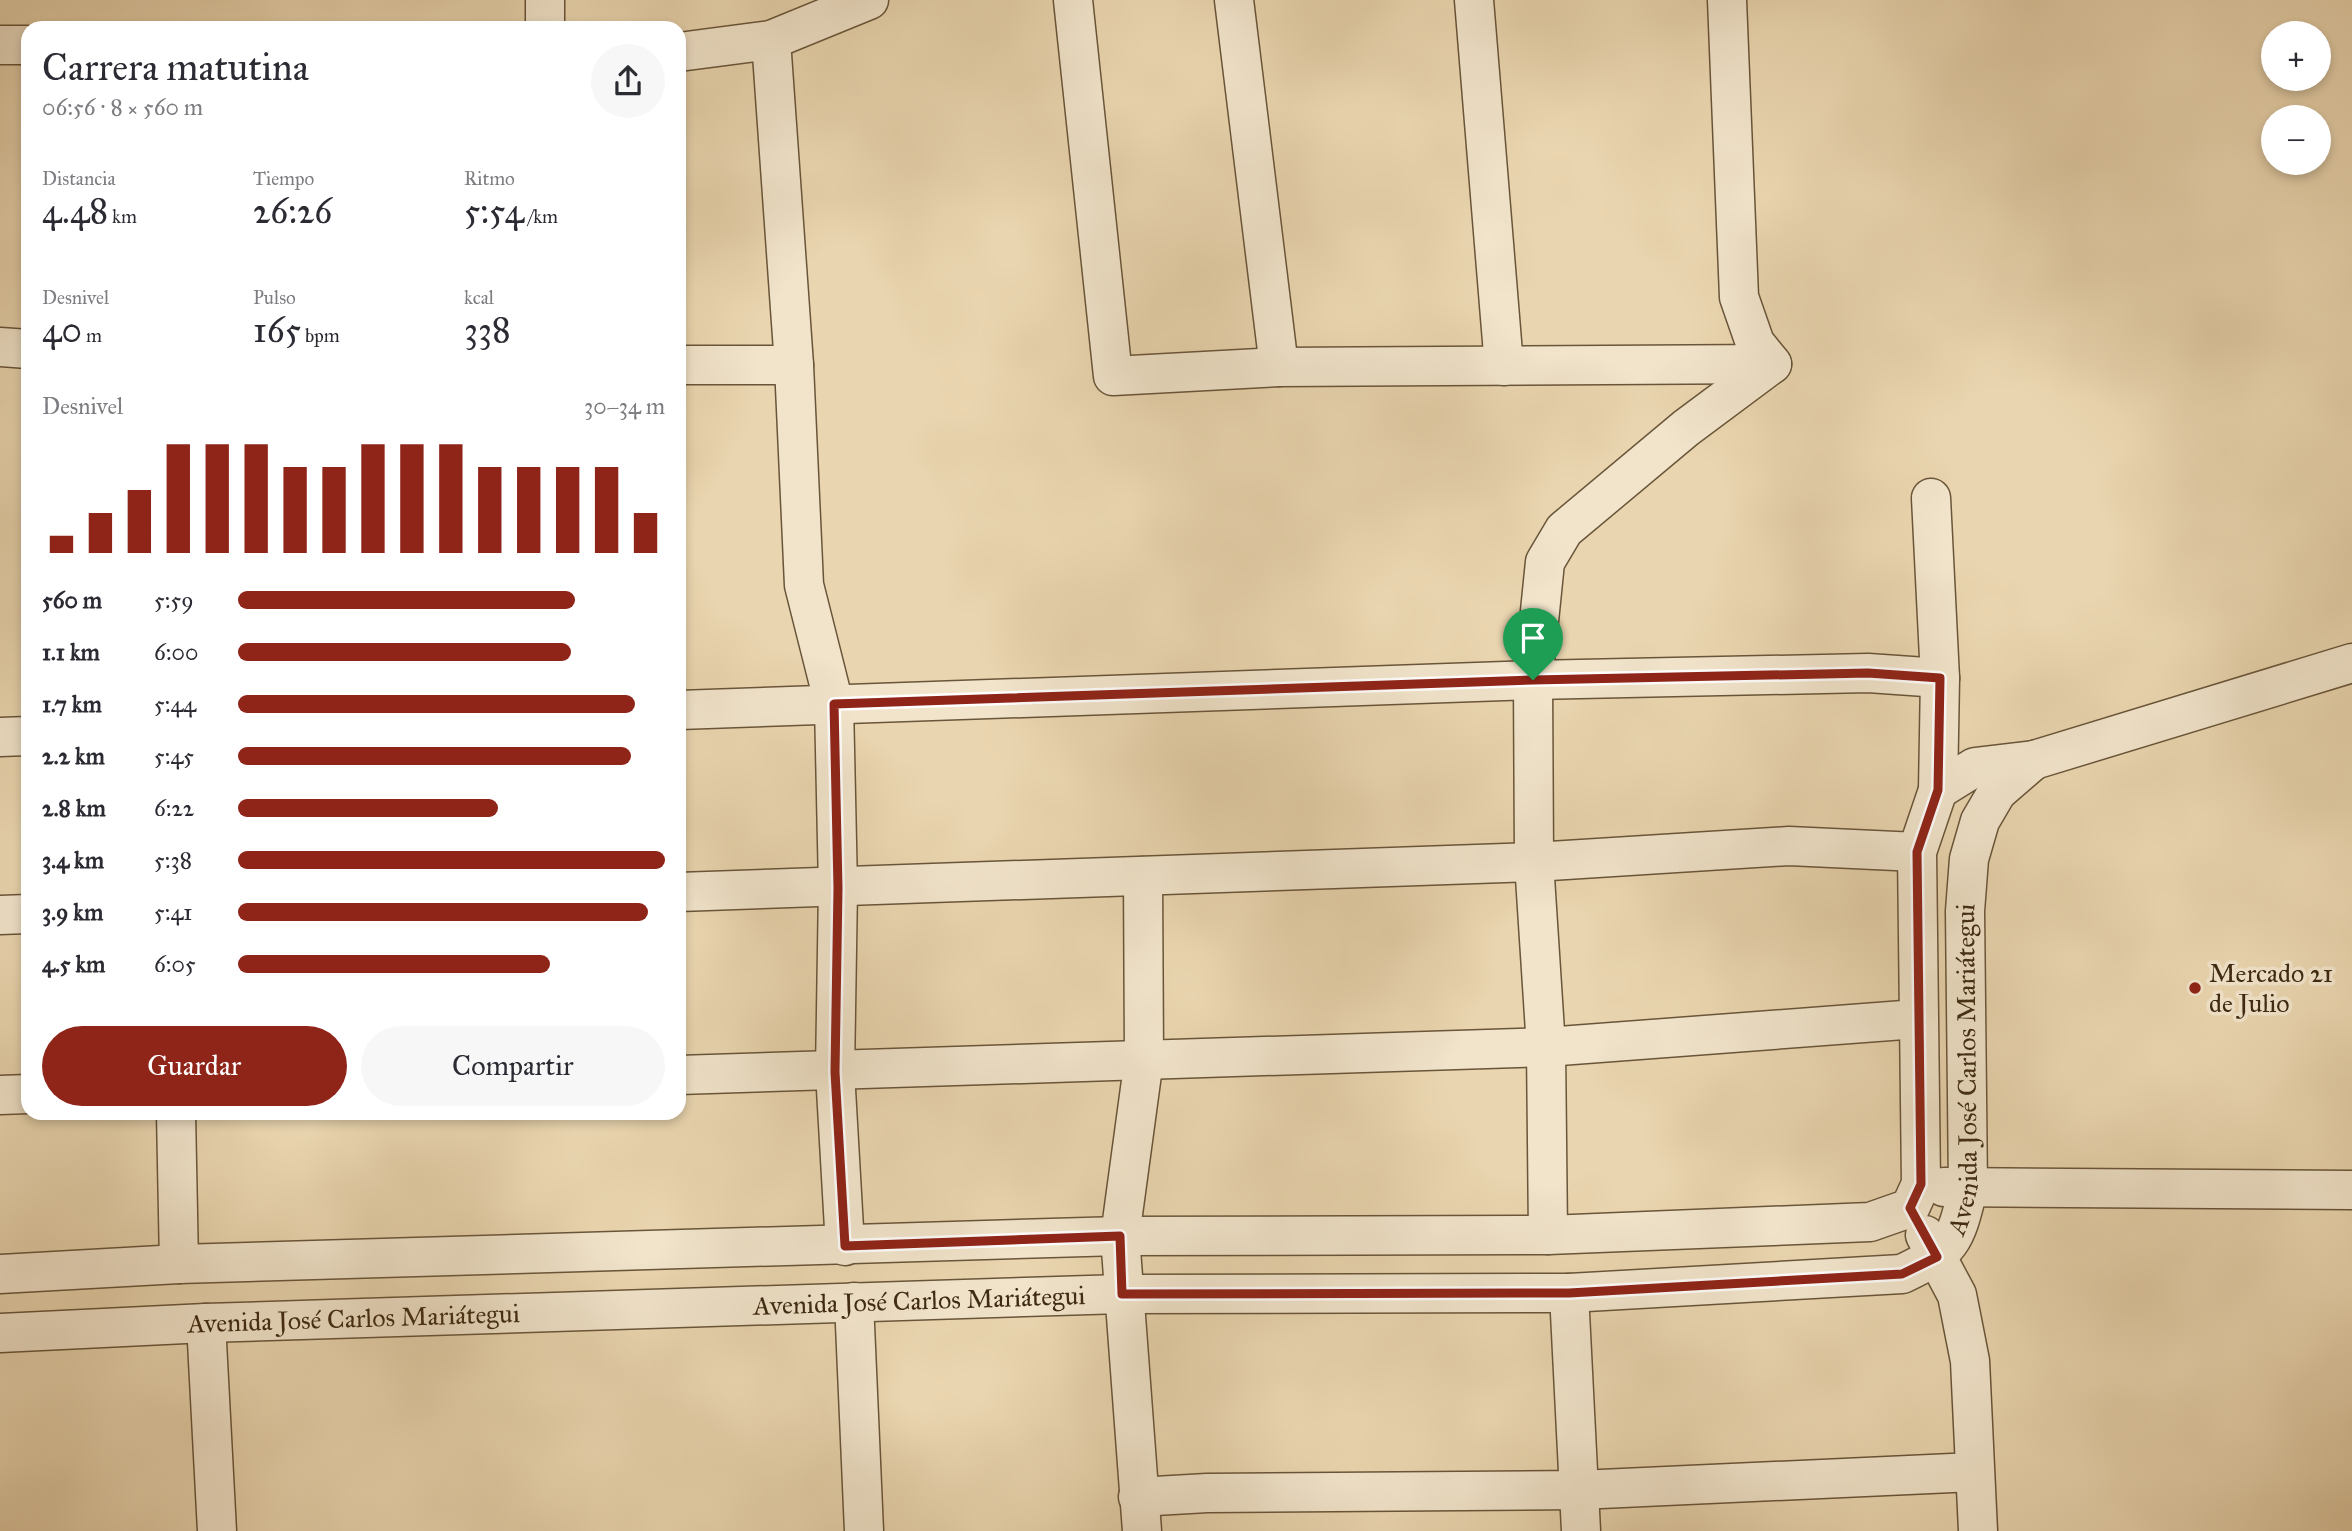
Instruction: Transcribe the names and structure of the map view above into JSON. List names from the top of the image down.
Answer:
{
  "streets": {
    "street": ["Avenida José Carlos Mariátegui"]
  },
  "places": ["Mercado 21 de Julio"],
  "page": {
    "map_buttons": ["+", "−"],
    "heading": ["Carrera matutina", "06:56 · 8 × 560 m"],
    "stats": [
      ["Distancia", "4.48 km"],
      ["Tiempo", "26:26"],
      ["Ritmo", "5:54 /km"],
      ["Desnivel", "40 m"],
      ["Pulso", "165 bpm"],
      ["kcal", "338"]
    ],
    "chart": ["Desnivel", "30–34 m"],
    "list": [
      {
        "name": "560 m",
        "note": "5:59"
      },
      {
        "name": "1.1 km",
        "note": "6:00"
      },
      {
        "name": "1.7 km",
        "note": "5:44"
      },
      {
        "name": "2.2 km",
        "note": "5:45"
      },
      {
        "name": "2.8 km",
        "note": "6:22"
      },
      {
        "name": "3.4 km",
        "note": "5:38"
      },
      {
        "name": "3.9 km",
        "note": "5:41"
      },
      {
        "name": "4.5 km",
        "note": "6:05"
      }
    ],
    "buttons": ["Guardar", "Compartir"]
  }
}
